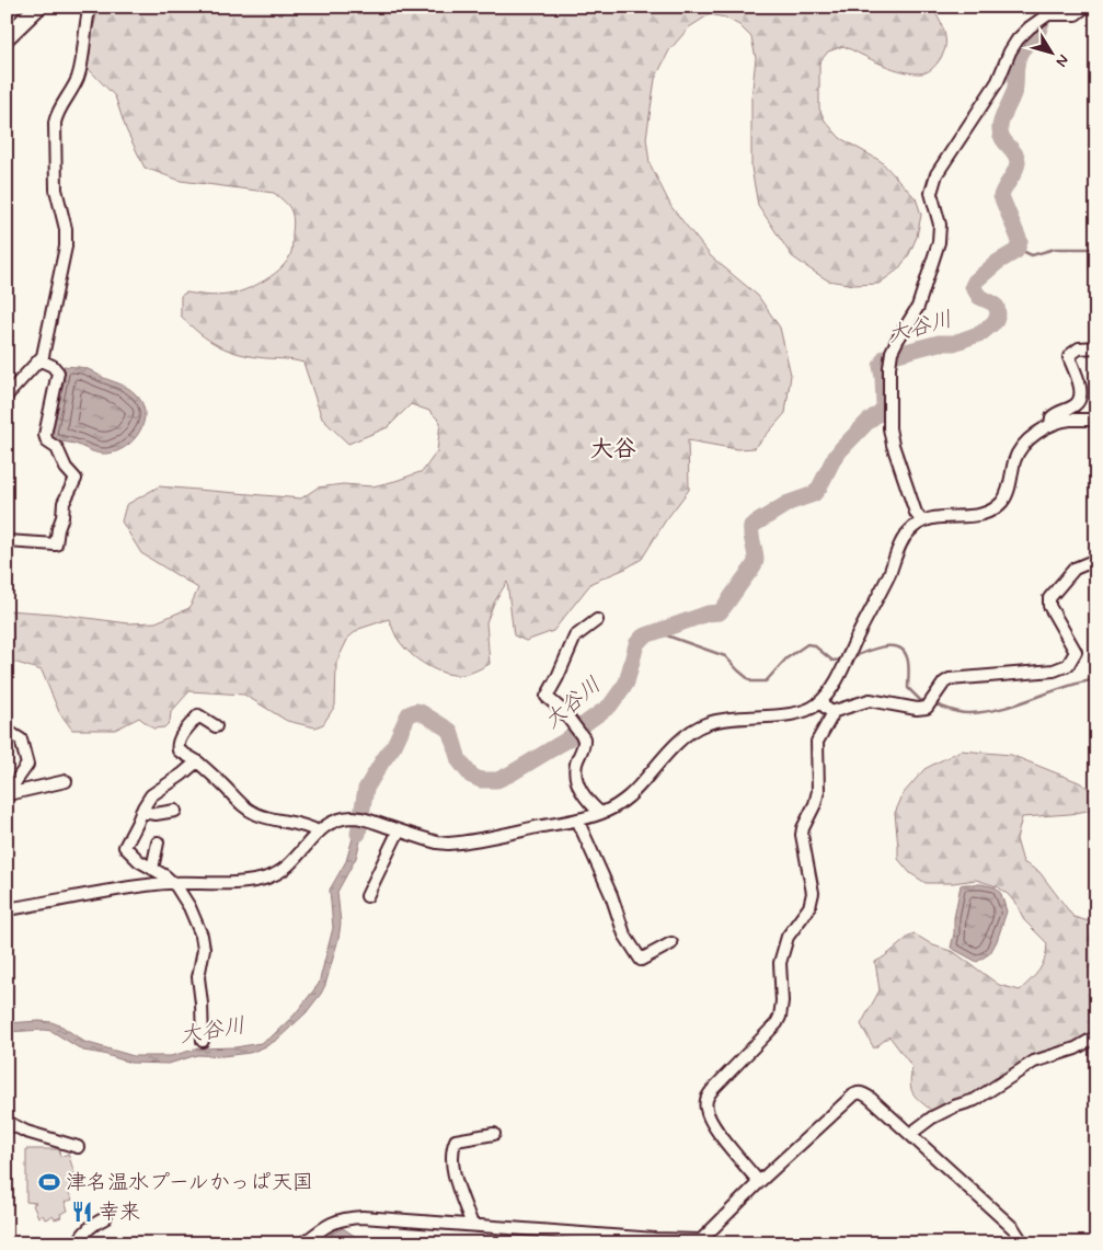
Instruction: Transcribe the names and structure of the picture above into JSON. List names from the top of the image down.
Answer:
{
  "districts": ["大谷"],
  "water": ["大谷川"],
  "places": {
    "sports": ["津名温水プールかっぱ天国"],
    "restaurant": ["幸来"]
  },
  "north": "bottom right"
}
